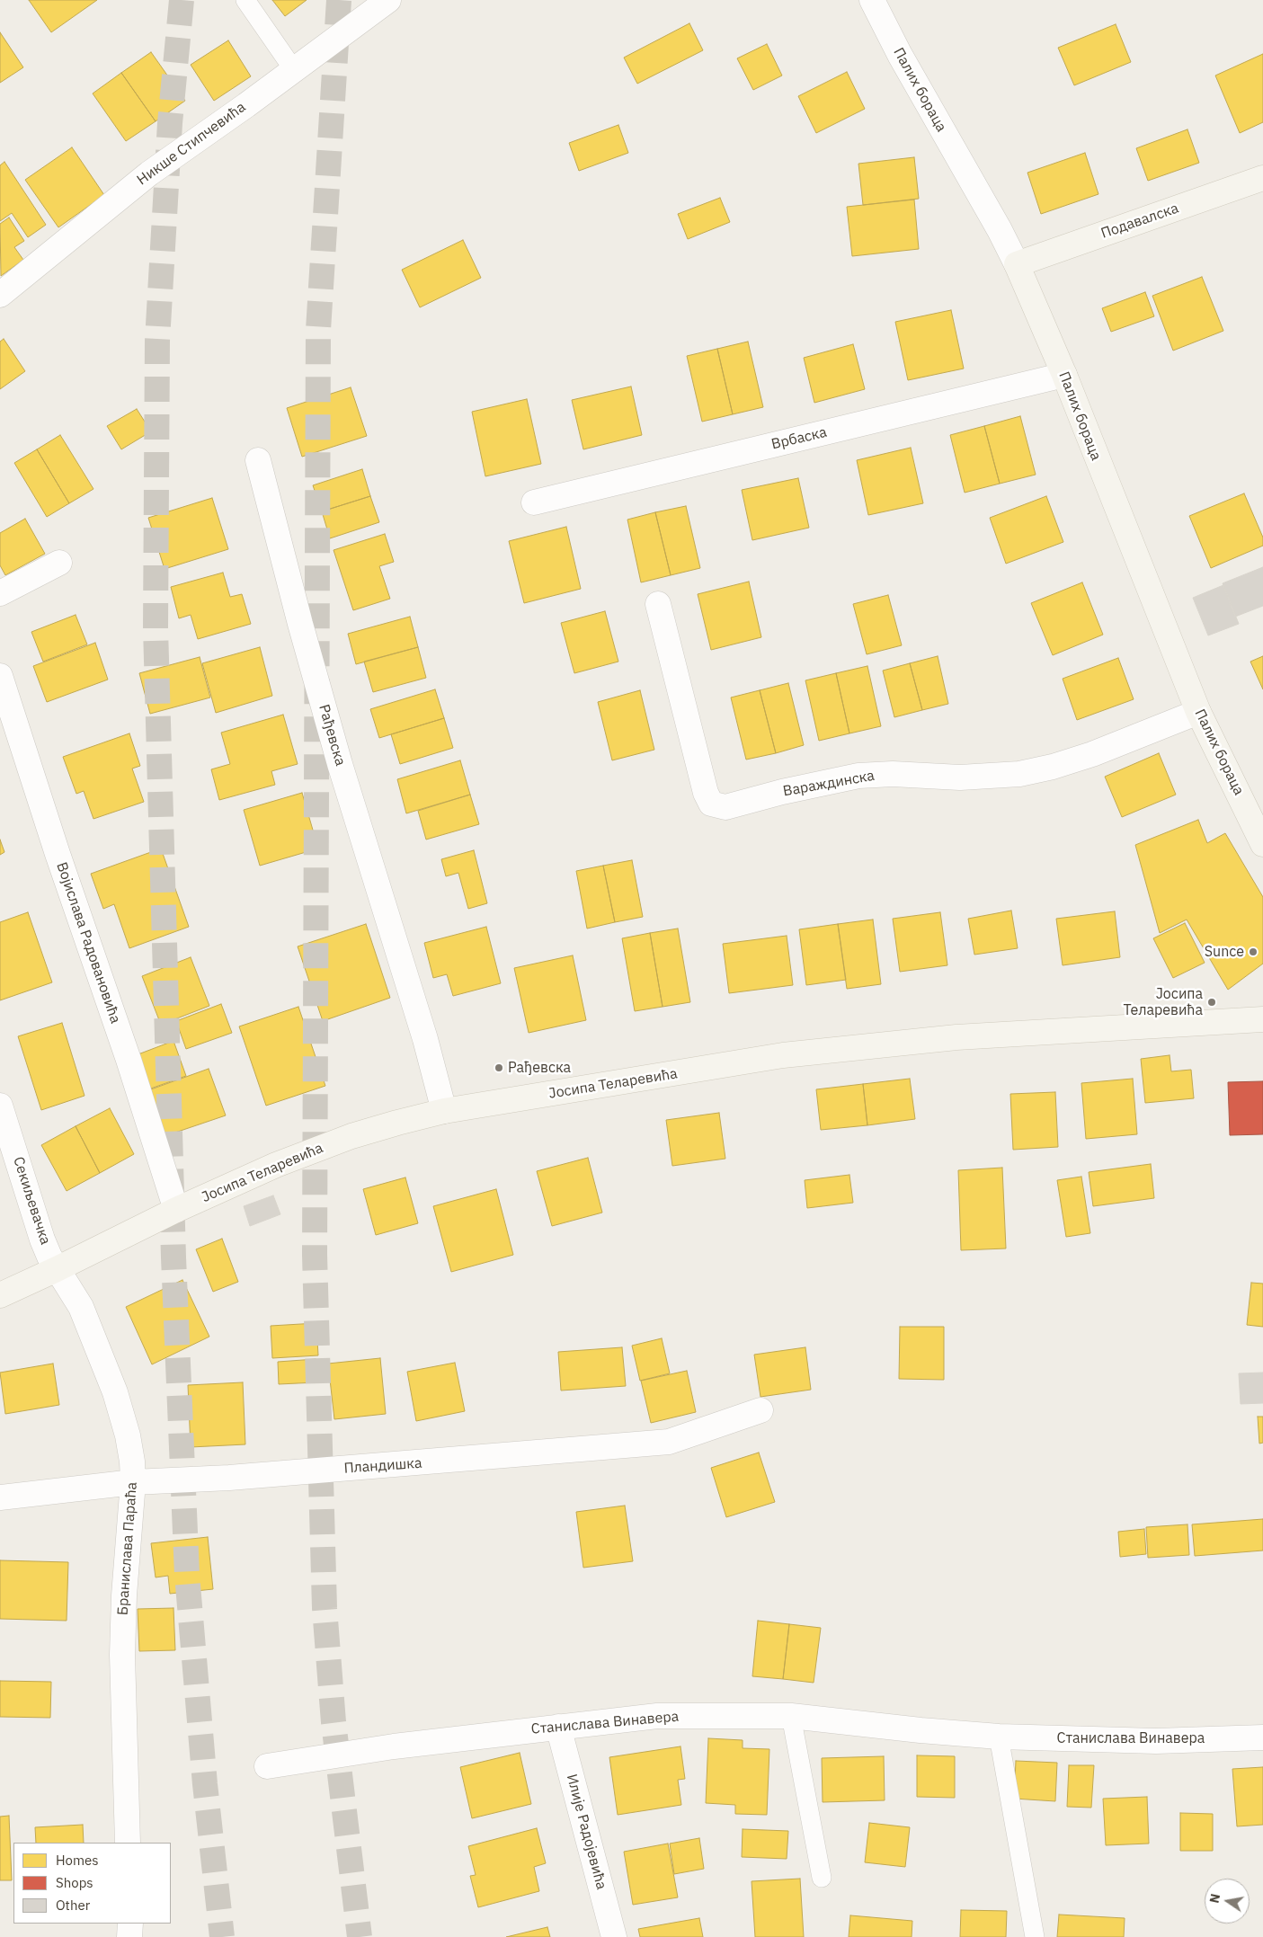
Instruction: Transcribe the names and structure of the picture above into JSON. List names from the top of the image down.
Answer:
{
  "streets": {
    "street": [
      "Палих бораца",
      "Никше Стипчевића",
      "Подавалска",
      "Врбаска",
      "Рађевска",
      "Вараждинска",
      "Војислава Радовановића",
      "Јосипа Теларевића",
      "Секиљевачка",
      "Пландишка",
      "Бранислава Параћа",
      "Станислава Винавера",
      "Илије Радојевића"
    ]
  },
  "crossings": [
    ["Палих бораца", "Подавалска"],
    ["Палих бораца", "Врбаска"],
    ["Палих бораца", "Вараждинска"],
    ["Рађевска", "Јосипа Теларевића"],
    ["Војислава Радовановића", "Јосипа Теларевића"],
    ["Јосипа Теларевића", "Секиљевачка"],
    ["Јосипа Теларевића", "Бранислава Параћа"],
    ["Секиљевачка", "Бранислава Параћа"],
    ["Пландишка", "Бранислава Параћа"],
    ["Станислава Винавера", "Илије Радојевића"]
  ],
  "places": ["Sunce", "Јосипа Теларевића", "Рађевска"],
  "legend": ["Homes", "Shops", "Other"],
  "north": "left"
}
